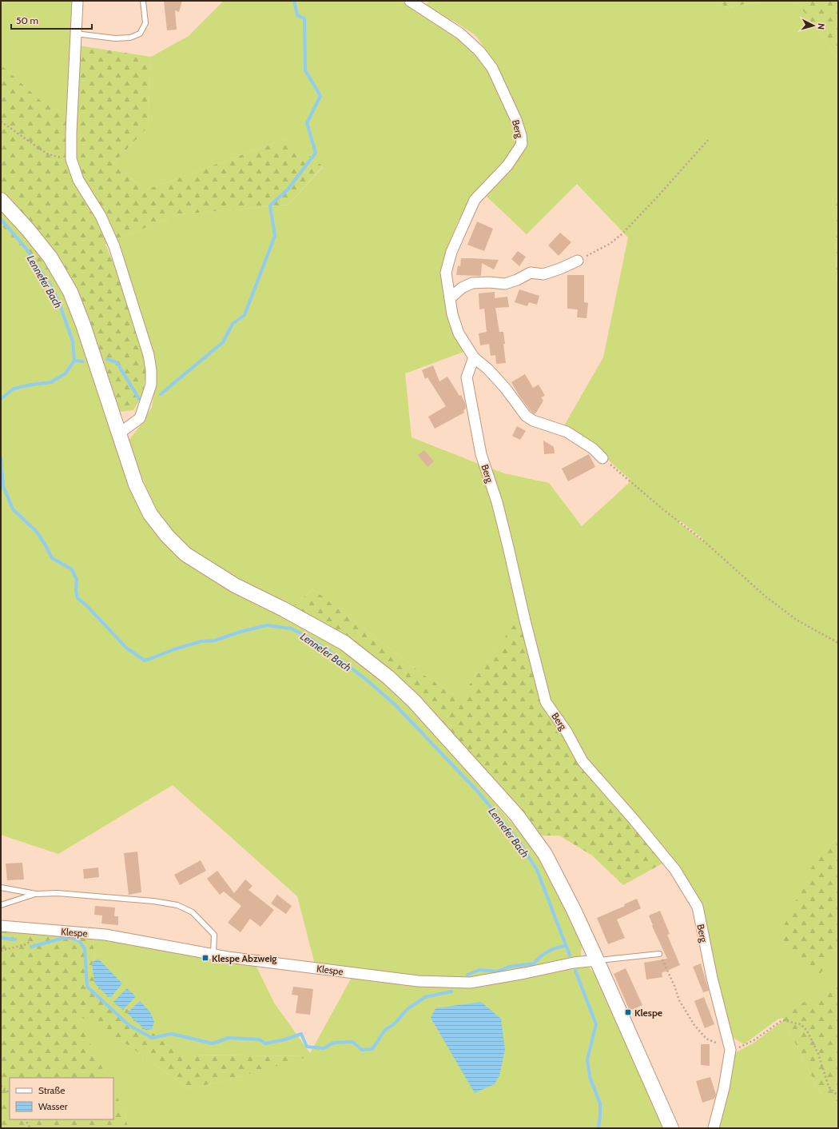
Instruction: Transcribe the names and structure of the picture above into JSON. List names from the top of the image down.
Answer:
{
  "streets": {
    "street": ["Berg", "Klespe"]
  },
  "water": ["Lennefer Bach"],
  "places": {
    "transit": ["Klespe Abzweig", "Klespe"]
  },
  "legend": ["Straße", "Wasser"],
  "scale_bar": "50 m",
  "north": "right"
}
